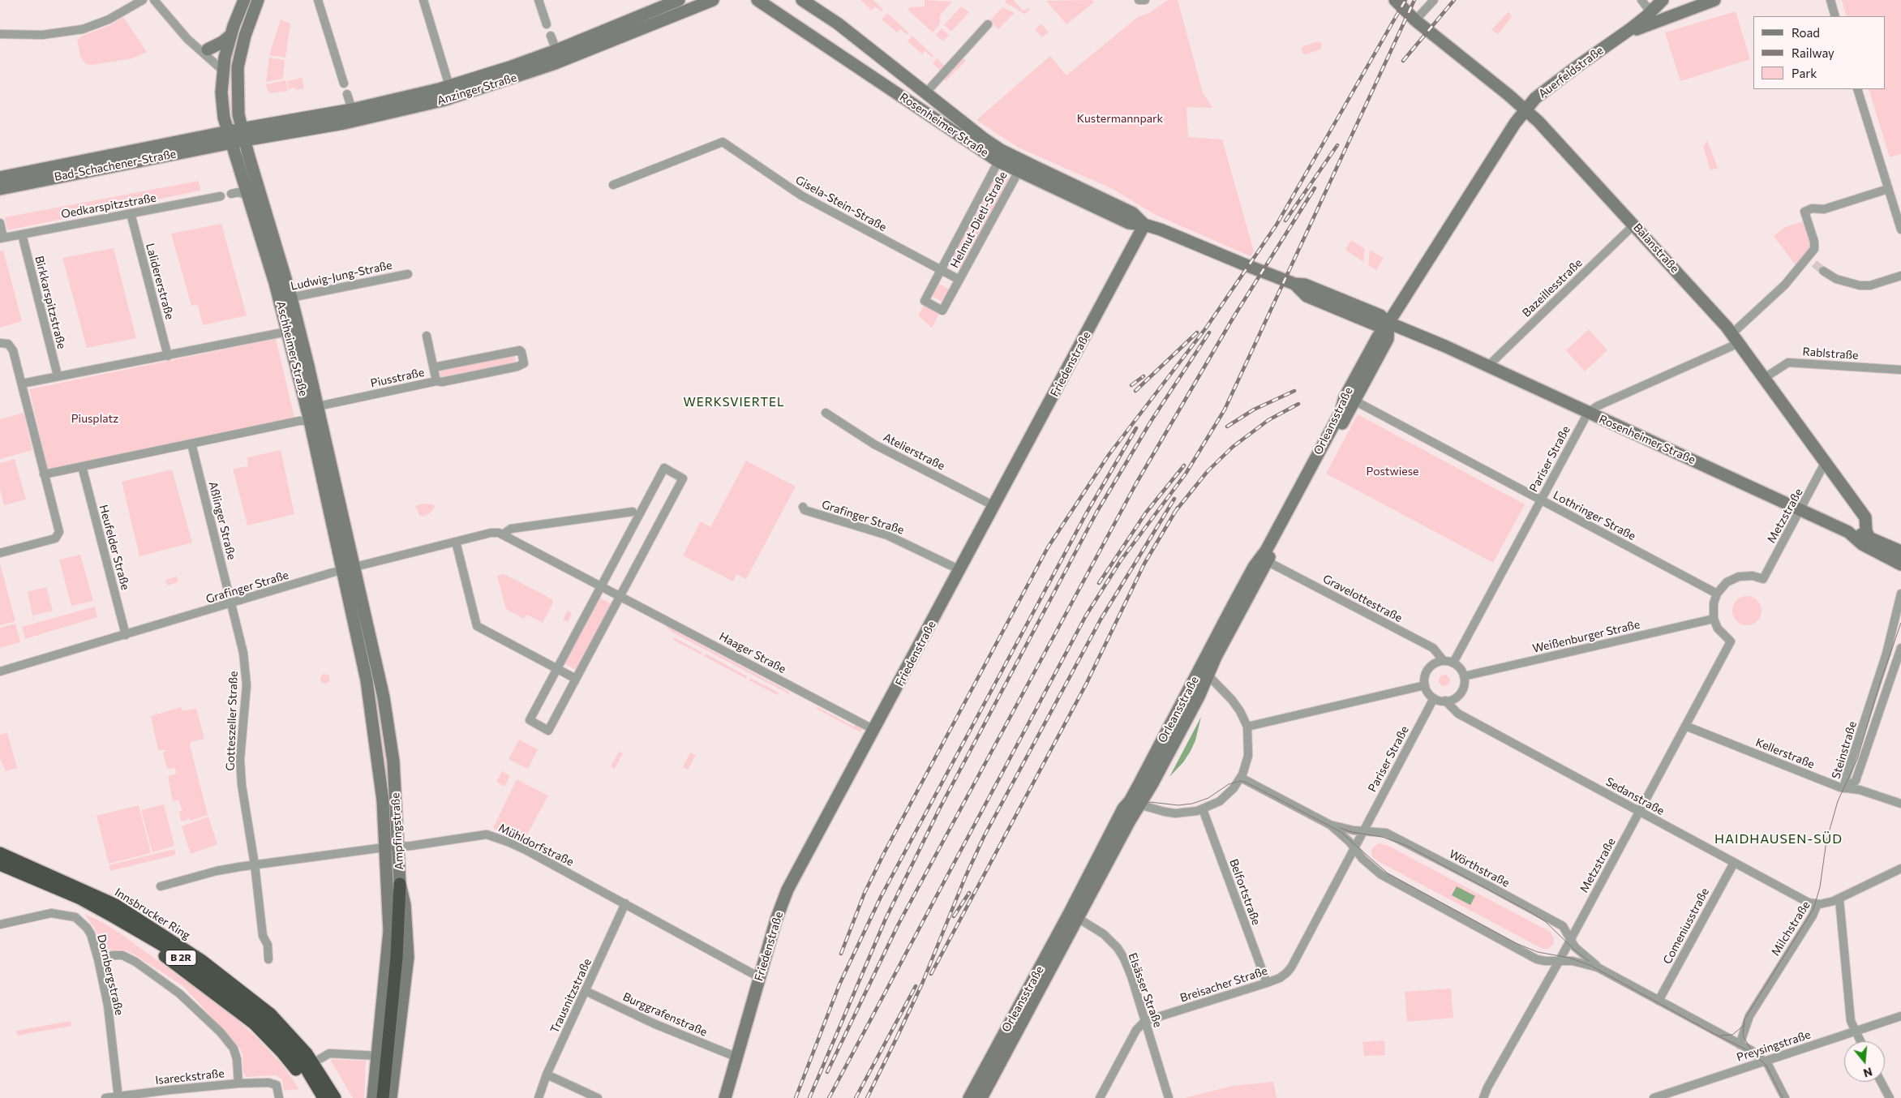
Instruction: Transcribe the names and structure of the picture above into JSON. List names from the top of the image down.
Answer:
{
  "streets": {
    "highway": ["Innsbrucker Ring", "B 2R"],
    "main road": [
      "Auerfeldstraße",
      "Anzinger Straße",
      "Rosenheimer Straße",
      "Bad-Schachener-Straße",
      "Balanstraße",
      "Aschheimer Straße",
      "Friedenstraße",
      "Orleansstraße",
      "Ampfingstraße"
    ],
    "street": [
      "Gisela-Stein-Straße",
      "Oedkarspitzstraße",
      "Helmut-Dietl-Straße",
      "Ludwig-Jung-Straße",
      "Lalidererstraße",
      "Bazeillesstraße",
      "Birkkarspitzstraße",
      "Rablstraße",
      "Piusstraße",
      "Atelierstraße",
      "Pariser Straße",
      "Lothringer Straße",
      "Metzstraße",
      "Grafinger Straße",
      "Aßlinger Straße",
      "Heufelder Straße",
      "Gravelottestraße",
      "Weißenburger Straße",
      "Haager Straße",
      "Gotteszeller Straße",
      "Steinstraße",
      "Kellerstraße",
      "Sedanstraße",
      "Mühldorfstraße",
      "Wörthstraße",
      "Belfortstraße",
      "Comeniusstraße",
      "Milchstraße",
      "Dornbergstraße",
      "Breisacher Straße",
      "Elsässer Straße",
      "Trausnitzstraße",
      "Burggrafenstraße",
      "Preysingstraße",
      "Isareckstraße"
    ]
  },
  "crossings": [
    ["Auerfeldstraße", "Balanstraße"],
    ["Auerfeldstraße", "Orleansstraße"],
    ["Anzinger Straße", "Bad-Schachener-Straße"],
    ["Anzinger Straße", "Aschheimer Straße"],
    ["Rosenheimer Straße", "Helmut-Dietl-Straße"],
    ["Rosenheimer Straße", "Bazeillesstraße"],
    ["Rosenheimer Straße", "Friedenstraße"],
    ["Rosenheimer Straße", "Orleansstraße"],
    ["Rosenheimer Straße", "Pariser Straße"],
    ["Rosenheimer Straße", "Metzstraße"],
    ["Bad-Schachener-Straße", "Aschheimer Straße"],
    ["Gisela-Stein-Straße", "Helmut-Dietl-Straße"],
    ["Oedkarspitzstraße", "Lalidererstraße"],
    ["Oedkarspitzstraße", "Birkkarspitzstraße"],
    ["Balanstraße", "Bazeillesstraße"],
    ["Balanstraße", "Rablstraße"],
    ["Balanstraße", "Orleansstraße"],
    ["Balanstraße", "Metzstraße"],
    ["Ludwig-Jung-Straße", "Aschheimer Straße"],
    ["Aschheimer Straße", "Piusstraße"],
    ["Aschheimer Straße", "Grafinger Straße"],
    ["Aschheimer Straße", "Ampfingstraße"],
    ["Friedenstraße", "Atelierstraße"],
    ["Friedenstraße", "Grafinger Straße"],
    ["Friedenstraße", "Haager Straße"],
    ["Friedenstraße", "Mühldorfstraße"],
    ["Friedenstraße", "Burggrafenstraße"],
    ["Orleansstraße", "Lothringer Straße"],
    ["Orleansstraße", "Gravelottestraße"],
    ["Orleansstraße", "Elsässer Straße"],
    ["Pariser Straße", "Lothringer Straße"],
    ["Pariser Straße", "Gravelottestraße"],
    ["Pariser Straße", "Weißenburger Straße"],
    ["Pariser Straße", "Sedanstraße"],
    ["Pariser Straße", "Wörthstraße"],
    ["Pariser Straße", "Breisacher Straße"],
    ["Lothringer Straße", "Metzstraße"],
    ["Metzstraße", "Weißenburger Straße"],
    ["Metzstraße", "Kellerstraße"],
    ["Metzstraße", "Sedanstraße"],
    ["Metzstraße", "Wörthstraße"],
    ["Grafinger Straße", "Aßlinger Straße"],
    ["Grafinger Straße", "Heufelder Straße"],
    ["Grafinger Straße", "Haager Straße"],
    ["Grafinger Straße", "Gotteszeller Straße"],
    ["Grafinger Straße", "Ampfingstraße"],
    ["Aßlinger Straße", "Gotteszeller Straße"],
    ["Gravelottestraße", "Weißenburger Straße"],
    ["Gravelottestraße", "Sedanstraße"],
    ["Weißenburger Straße", "Sedanstraße"],
    ["Gotteszeller Straße", "Mühldorfstraße"],
    ["Steinstraße", "Kellerstraße"],
    ["Sedanstraße", "Comeniusstraße"],
    ["Sedanstraße", "Milchstraße"],
    ["Ampfingstraße", "Mühldorfstraße"],
    ["Mühldorfstraße", "Trausnitzstraße"],
    ["Wörthstraße", "Comeniusstraße"],
    ["Wörthstraße", "Milchstraße"],
    ["Wörthstraße", "Breisacher Straße"],
    ["Wörthstraße", "Preysingstraße"],
    ["Belfortstraße", "Breisacher Straße"],
    ["Dornbergstraße", "Isareckstraße"],
    ["Breisacher Straße", "Elsässer Straße"],
    ["Trausnitzstraße", "Burggrafenstraße"]
  ],
  "districts": ["WERKSVIERTEL", "HAIDHAUSEN-SÜD"],
  "parks": ["Kustermannpark", "Piusplatz", "Postwiese"],
  "legend": ["Road", "Railway", "Park"],
  "north": "bottom"
}
